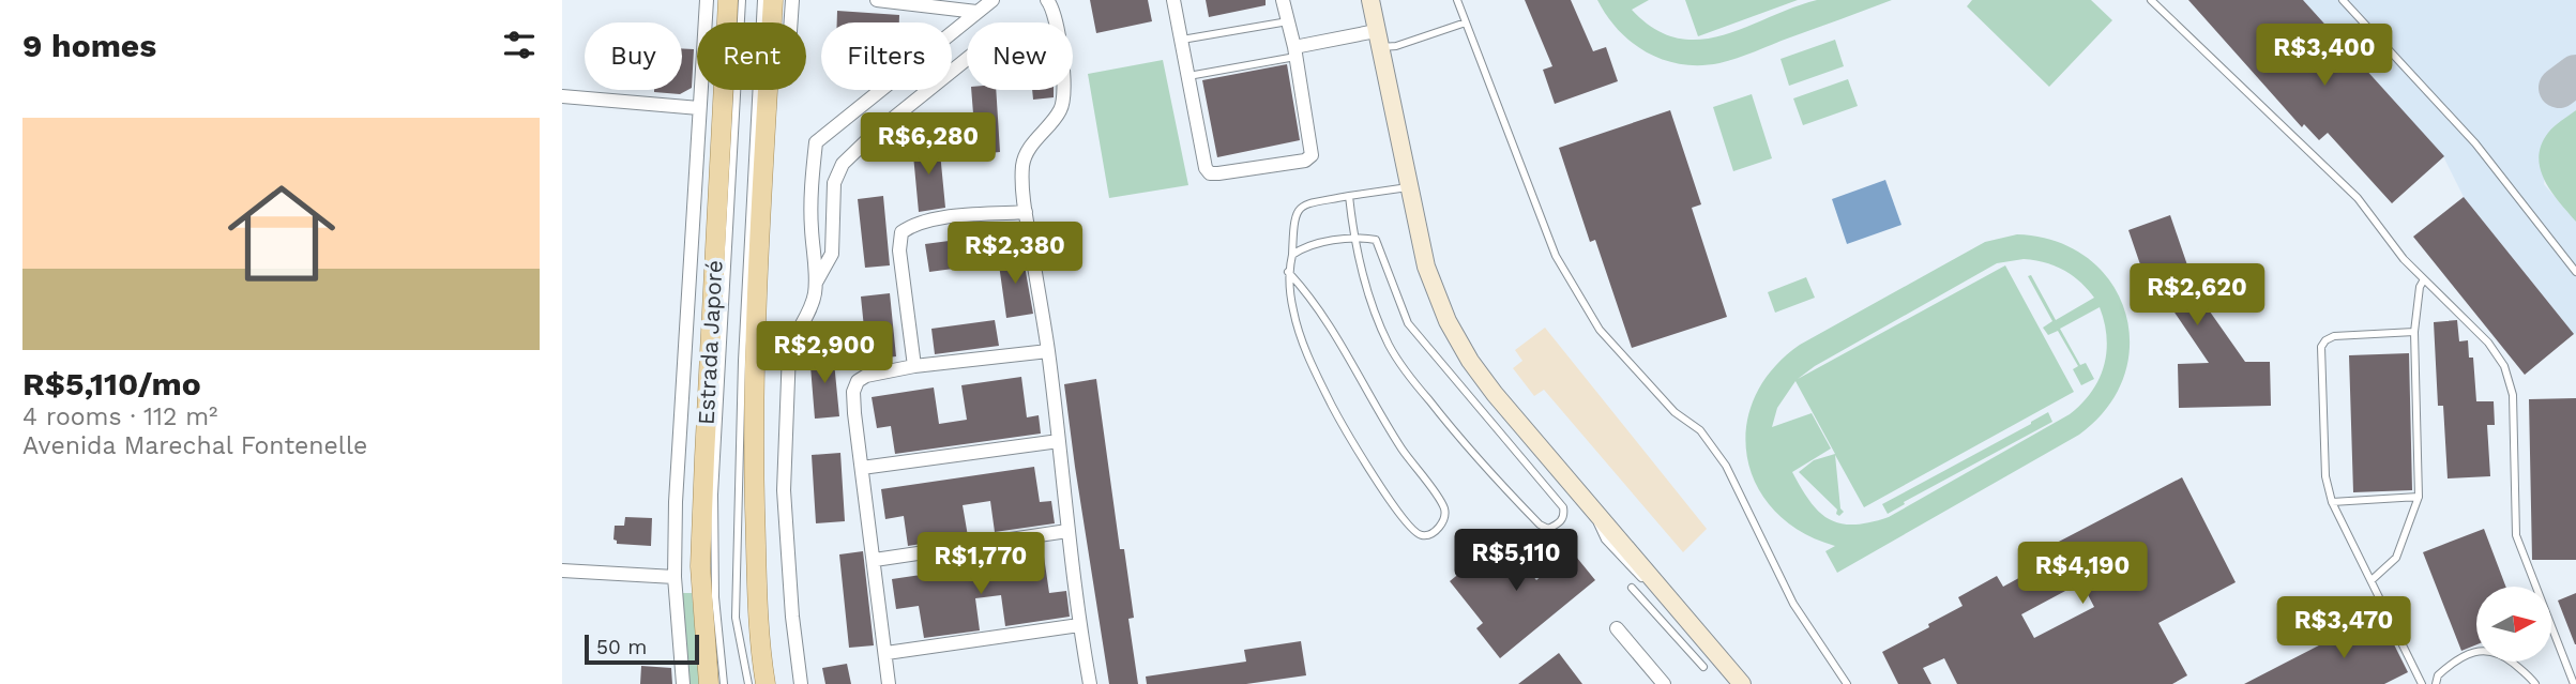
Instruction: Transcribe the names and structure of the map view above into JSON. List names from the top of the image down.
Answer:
{
  "streets": {
    "main road": ["Estrada Japoré"]
  },
  "scale_bar": "50 m",
  "north": "right",
  "page": {
    "heading": "9 homes",
    "chip": [
      "Buy",
      "Rent",
      "Filters",
      "New"
    ],
    "price": [
      "R$3,400",
      "R$6,280",
      "R$2,380",
      "R$2,620",
      "R$2,900",
      "R$5,110",
      "R$1,770",
      "R$4,190",
      "R$3,470"
    ],
    "list": [
      {
        "name": "R$5,110/mo",
        "note": "4 rooms · 112 m² · Avenida Marechal Fontenelle"
      }
    ],
    "scale": "50 m"
  }
}
